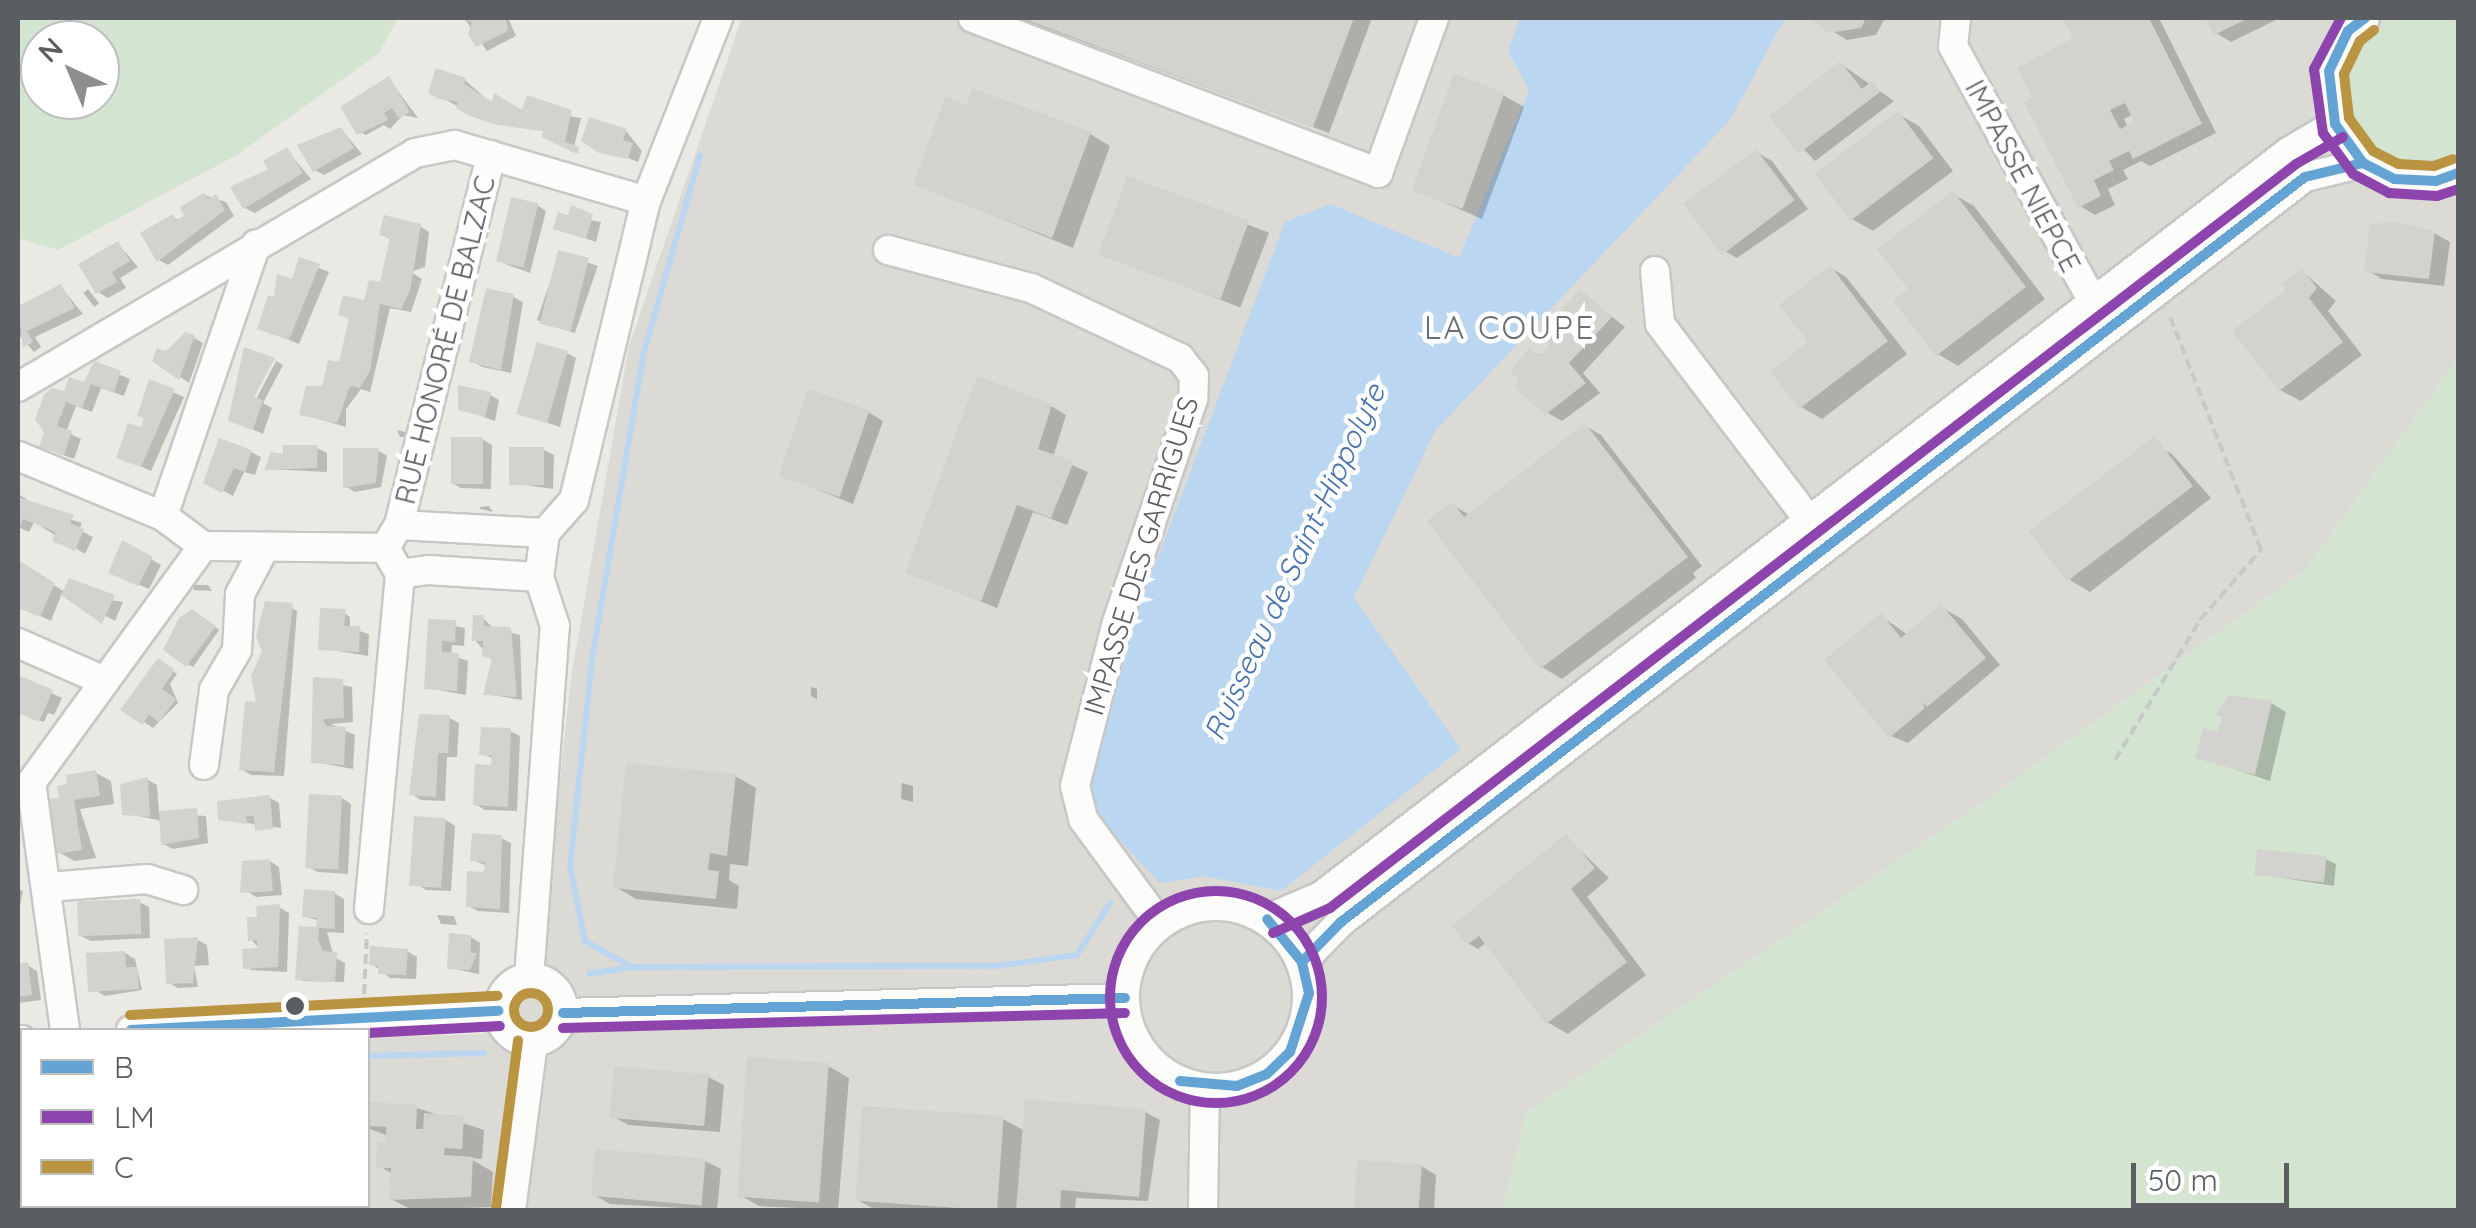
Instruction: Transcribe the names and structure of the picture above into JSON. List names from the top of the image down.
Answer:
{
  "streets": {
    "street": ["IMPASSE NIEPCE", "RUE HONORÉ DE BALZAC", "IMPASSE DES GARRIGUES"]
  },
  "districts": ["LA COUPE"],
  "water": ["Ruisseau de Saint-Hippolyte"],
  "lines": ["transit line B", "transit line LM", "transit line C"],
  "legend": ["B", "LM", "C"],
  "scale_bar": "50 m",
  "north": "top left"
}
